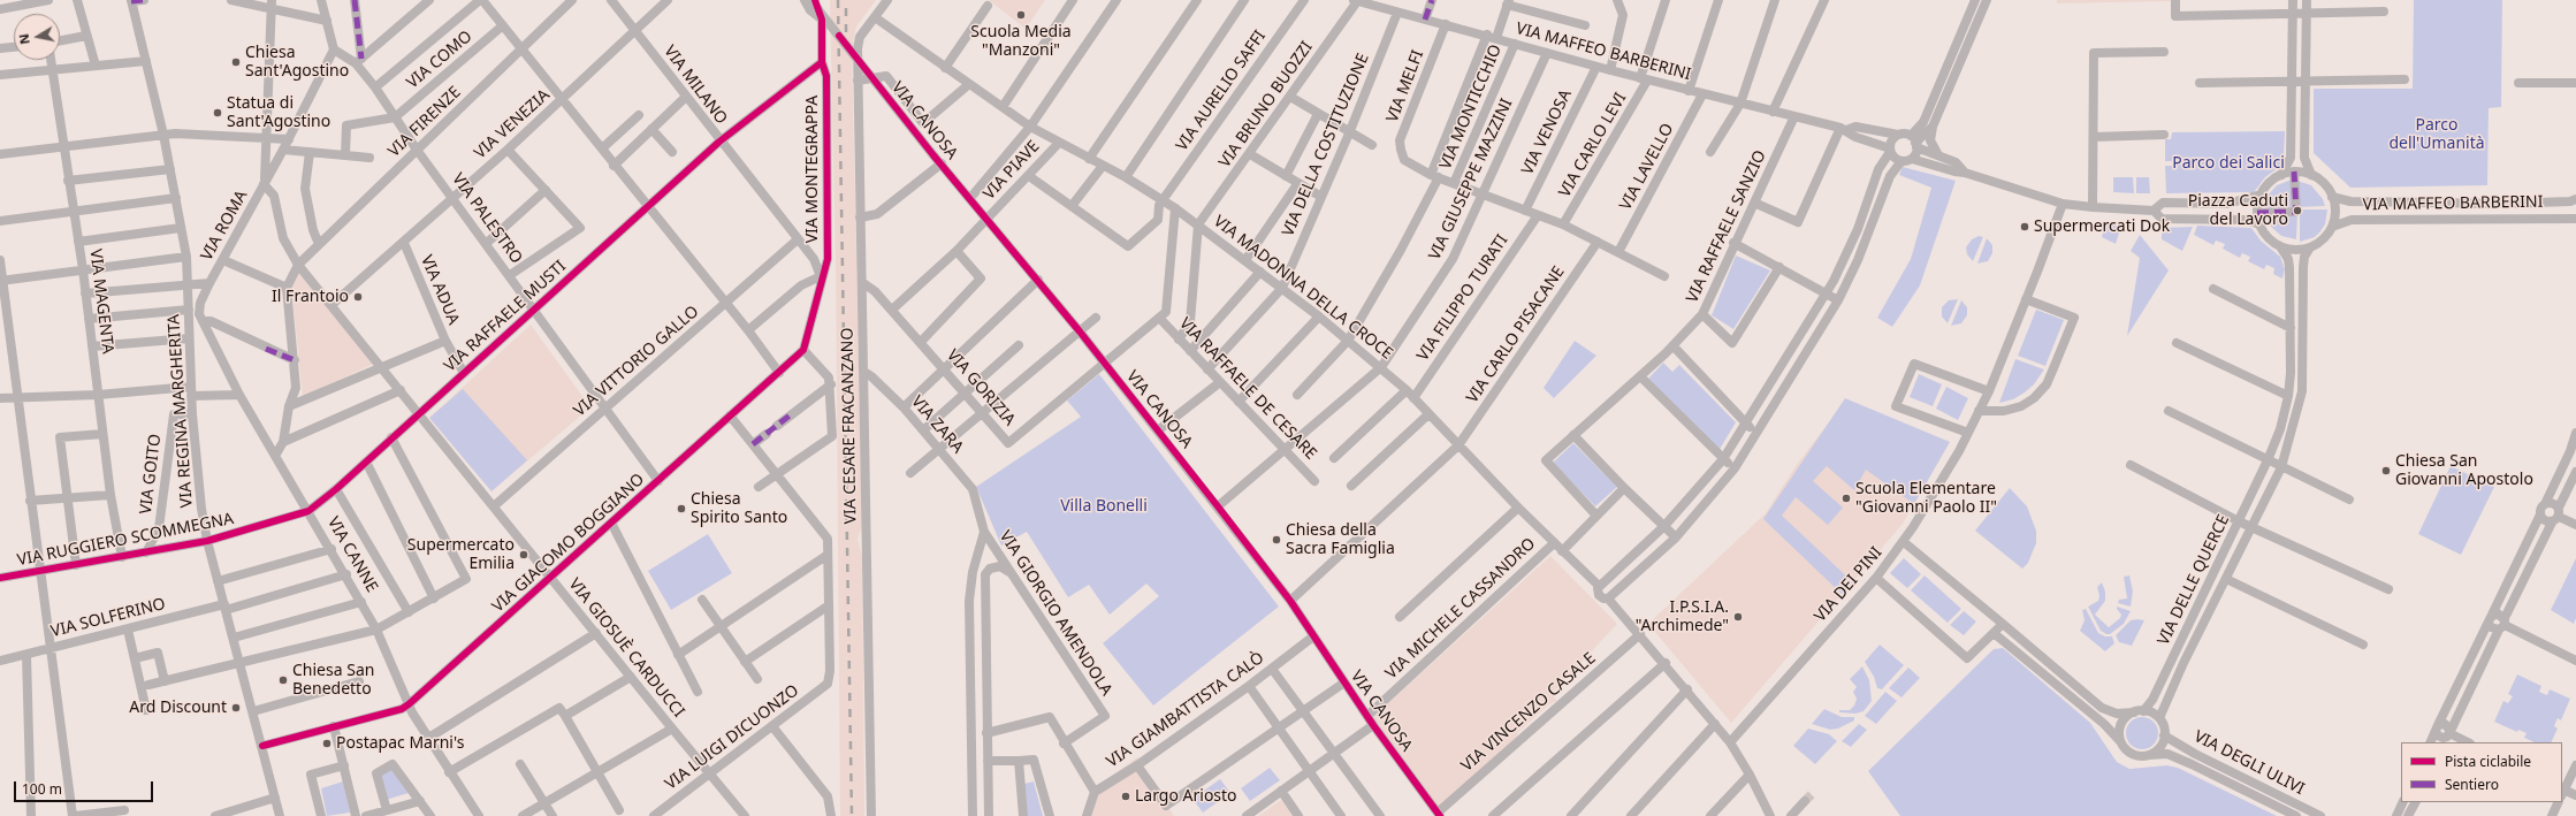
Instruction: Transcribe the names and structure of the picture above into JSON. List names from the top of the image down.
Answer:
{
  "streets": {
    "street": [
      "VIA MAFFEO BARBERINI",
      "VIA COMO",
      "VIA MILANO",
      "VIA MELFI",
      "VIA AURELIO SAFFI",
      "VIA BRUNO BUOZZI",
      "VIA MONTICCHIO",
      "VIA CANOSA",
      "VIA FIRENZE",
      "VIA VENEZIA",
      "VIA VENOSA",
      "VIA DELLA COSTITUZIONE",
      "VIA CARLO LEVI",
      "VIA LAVELLO",
      "VIA MONTEGRAPPA",
      "VIA PIAVE",
      "VIA GIUSEPPE MAZZINI",
      "VIA PALESTRO",
      "VIA ROMA",
      "VIA RAFFAELE SANZIO",
      "VIA MADONNA DELLA CROCE",
      "VIA ADUA",
      "VIA FILIPPO TURATI",
      "VIA MAGENTA",
      "VIA RAFFAELE MUSTI",
      "VIA CARLO PISACANE",
      "VIA VITTORIO GALLO",
      "VIA GORIZIA",
      "VIA RAFFAELE DE CESARE",
      "VIA REGINA MARGHERITA",
      "VIA ZARA",
      "VIA CESARE FRACANZANO",
      "VIA GOITO",
      "VIA RUGGIERO SCOMMEGNA",
      "VIA GIACOMO BOGGIANO",
      "VIA CANNE",
      "VIA DELLE QUERCE",
      "VIA DEI PINI",
      "VIA MICHELE CASSANDRO",
      "VIA GIORGIO AMENDOLA",
      "VIA SOLFERINO",
      "VIA GIOSUÈ CARDUCCI",
      "VIA GIAMBATTISTA CALÒ",
      "VIA VINCENZO CASALE",
      "VIA LUIGI DICUONZO",
      "VIA DEGLI ULIVI"
    ]
  },
  "crossings": [
    ["VIA MAFFEO BARBERINI", "VIA MELFI"],
    ["VIA MAFFEO BARBERINI", "VIA BRUNO BUOZZI"],
    ["VIA MAFFEO BARBERINI", "VIA MONTICCHIO"],
    ["VIA MAFFEO BARBERINI", "VIA VENOSA"],
    ["VIA MAFFEO BARBERINI", "VIA DELLA COSTITUZIONE"],
    ["VIA MAFFEO BARBERINI", "VIA CARLO LEVI"],
    ["VIA MAFFEO BARBERINI", "VIA LAVELLO"],
    ["VIA MAFFEO BARBERINI", "VIA GIUSEPPE MAZZINI"],
    ["VIA MAFFEO BARBERINI", "VIA RAFFAELE SANZIO"],
    ["VIA COMO", "VIA PALESTRO"],
    ["VIA MILANO", "VIA VENEZIA"],
    ["VIA MILANO", "VIA MONTEGRAPPA"],
    ["VIA MILANO", "VIA RAFFAELE MUSTI"],
    ["VIA MILANO", "VIA VITTORIO GALLO"],
    ["VIA AURELIO SAFFI", "VIA MADONNA DELLA CROCE"],
    ["VIA BRUNO BUOZZI", "VIA MADONNA DELLA CROCE"],
    ["VIA CANOSA", "VIA PIAVE"],
    ["VIA CANOSA", "VIA GIUSEPPE MAZZINI"],
    ["VIA CANOSA", "VIA CARLO PISACANE"],
    ["VIA CANOSA", "VIA GORIZIA"],
    ["VIA CANOSA", "VIA MICHELE CASSANDRO"],
    ["VIA CANOSA", "VIA GIAMBATTISTA CALÒ"],
    ["VIA CANOSA", "VIA VINCENZO CASALE"],
    ["VIA FIRENZE", "VIA PALESTRO"],
    ["VIA FIRENZE", "VIA GIOSUÈ CARDUCCI"],
    ["VIA VENEZIA", "VIA PALESTRO"],
    ["VIA VENEZIA", "VIA ADUA"],
    ["VIA VENEZIA", "VIA GIOSUÈ CARDUCCI"],
    ["VIA DELLA COSTITUZIONE", "VIA MADONNA DELLA CROCE"],
    ["VIA DELLA COSTITUZIONE", "VIA RAFFAELE DE CESARE"],
    ["VIA MONTEGRAPPA", "VIA RAFFAELE MUSTI"],
    ["VIA PIAVE", "VIA MADONNA DELLA CROCE"],
    ["VIA PIAVE", "VIA GORIZIA"],
    ["VIA GIUSEPPE MAZZINI", "VIA MADONNA DELLA CROCE"],
    ["VIA GIUSEPPE MAZZINI", "VIA RAFFAELE DE CESARE"],
    ["VIA PALESTRO", "VIA ROMA"],
    ["VIA PALESTRO", "VIA RAFFAELE MUSTI"],
    ["VIA PALESTRO", "VIA VITTORIO GALLO"],
    ["VIA PALESTRO", "VIA GIACOMO BOGGIANO"],
    ["VIA ROMA", "VIA CANNE"],
    ["VIA ROMA", "VIA GIOSUÈ CARDUCCI"],
    ["VIA MADONNA DELLA CROCE", "VIA FILIPPO TURATI"],
    ["VIA MADONNA DELLA CROCE", "VIA CARLO PISACANE"],
    ["VIA MADONNA DELLA CROCE", "VIA CESARE FRACANZANO"],
    ["VIA MADONNA DELLA CROCE", "VIA DEI PINI"],
    ["VIA MADONNA DELLA CROCE", "VIA MICHELE CASSANDRO"],
    ["VIA MADONNA DELLA CROCE", "VIA VINCENZO CASALE"],
    ["VIA ADUA", "VIA RAFFAELE MUSTI"],
    ["VIA MAGENTA", "VIA RUGGIERO SCOMMEGNA"],
    ["VIA RAFFAELE MUSTI", "VIA RUGGIERO SCOMMEGNA"],
    ["VIA RAFFAELE MUSTI", "VIA CANNE"],
    ["VIA RAFFAELE MUSTI", "VIA GIOSUÈ CARDUCCI"],
    ["VIA VITTORIO GALLO", "VIA GIOSUÈ CARDUCCI"],
    ["VIA GORIZIA", "VIA CESARE FRACANZANO"],
    ["VIA REGINA MARGHERITA", "VIA GOITO"],
    ["VIA REGINA MARGHERITA", "VIA RUGGIERO SCOMMEGNA"],
    ["VIA REGINA MARGHERITA", "VIA GIACOMO BOGGIANO"],
    ["VIA REGINA MARGHERITA", "VIA SOLFERINO"],
    ["VIA ZARA", "VIA CESARE FRACANZANO"],
    ["VIA ZARA", "VIA GIORGIO AMENDOLA"],
    ["VIA GOITO", "VIA RUGGIERO SCOMMEGNA"],
    ["VIA RUGGIERO SCOMMEGNA", "VIA CANNE"],
    ["VIA GIACOMO BOGGIANO", "VIA CANNE"],
    ["VIA GIACOMO BOGGIANO", "VIA GIOSUÈ CARDUCCI"],
    ["VIA CANNE", "VIA SOLFERINO"],
    ["VIA DELLE QUERCE", "VIA DEGLI ULIVI"],
    ["VIA GIOSUÈ CARDUCCI", "VIA LUIGI DICUONZO"]
  ],
  "parks": ["Parco dell'Umanità", "Parco dei Salici", "Villa Bonelli"],
  "places": [
    "Scuola Media \"Manzoni\"",
    "Chiesa Sant'Agostino",
    "Statua di Sant'Agostino",
    "Piazza Caduti del Lavoro",
    "Supermercati Dok",
    "Il Frantoio",
    "Chiesa San Giovanni Apostolo",
    "Scuola Elementare \"Giovanni Paolo II\"",
    "Chiesa Spirito Santo",
    "Chiesa della Sacra Famiglia",
    "Supermercato Emilia",
    "I.P.S.I.A. \"Archimede\"",
    "Chiesa San Benedetto",
    "Ard Discount",
    "Postapac Marni's",
    "Largo Ariosto"
  ],
  "legend": ["Pista ciclabile", "Sentiero"],
  "scale_bar": "100 m",
  "north": "left"
}
